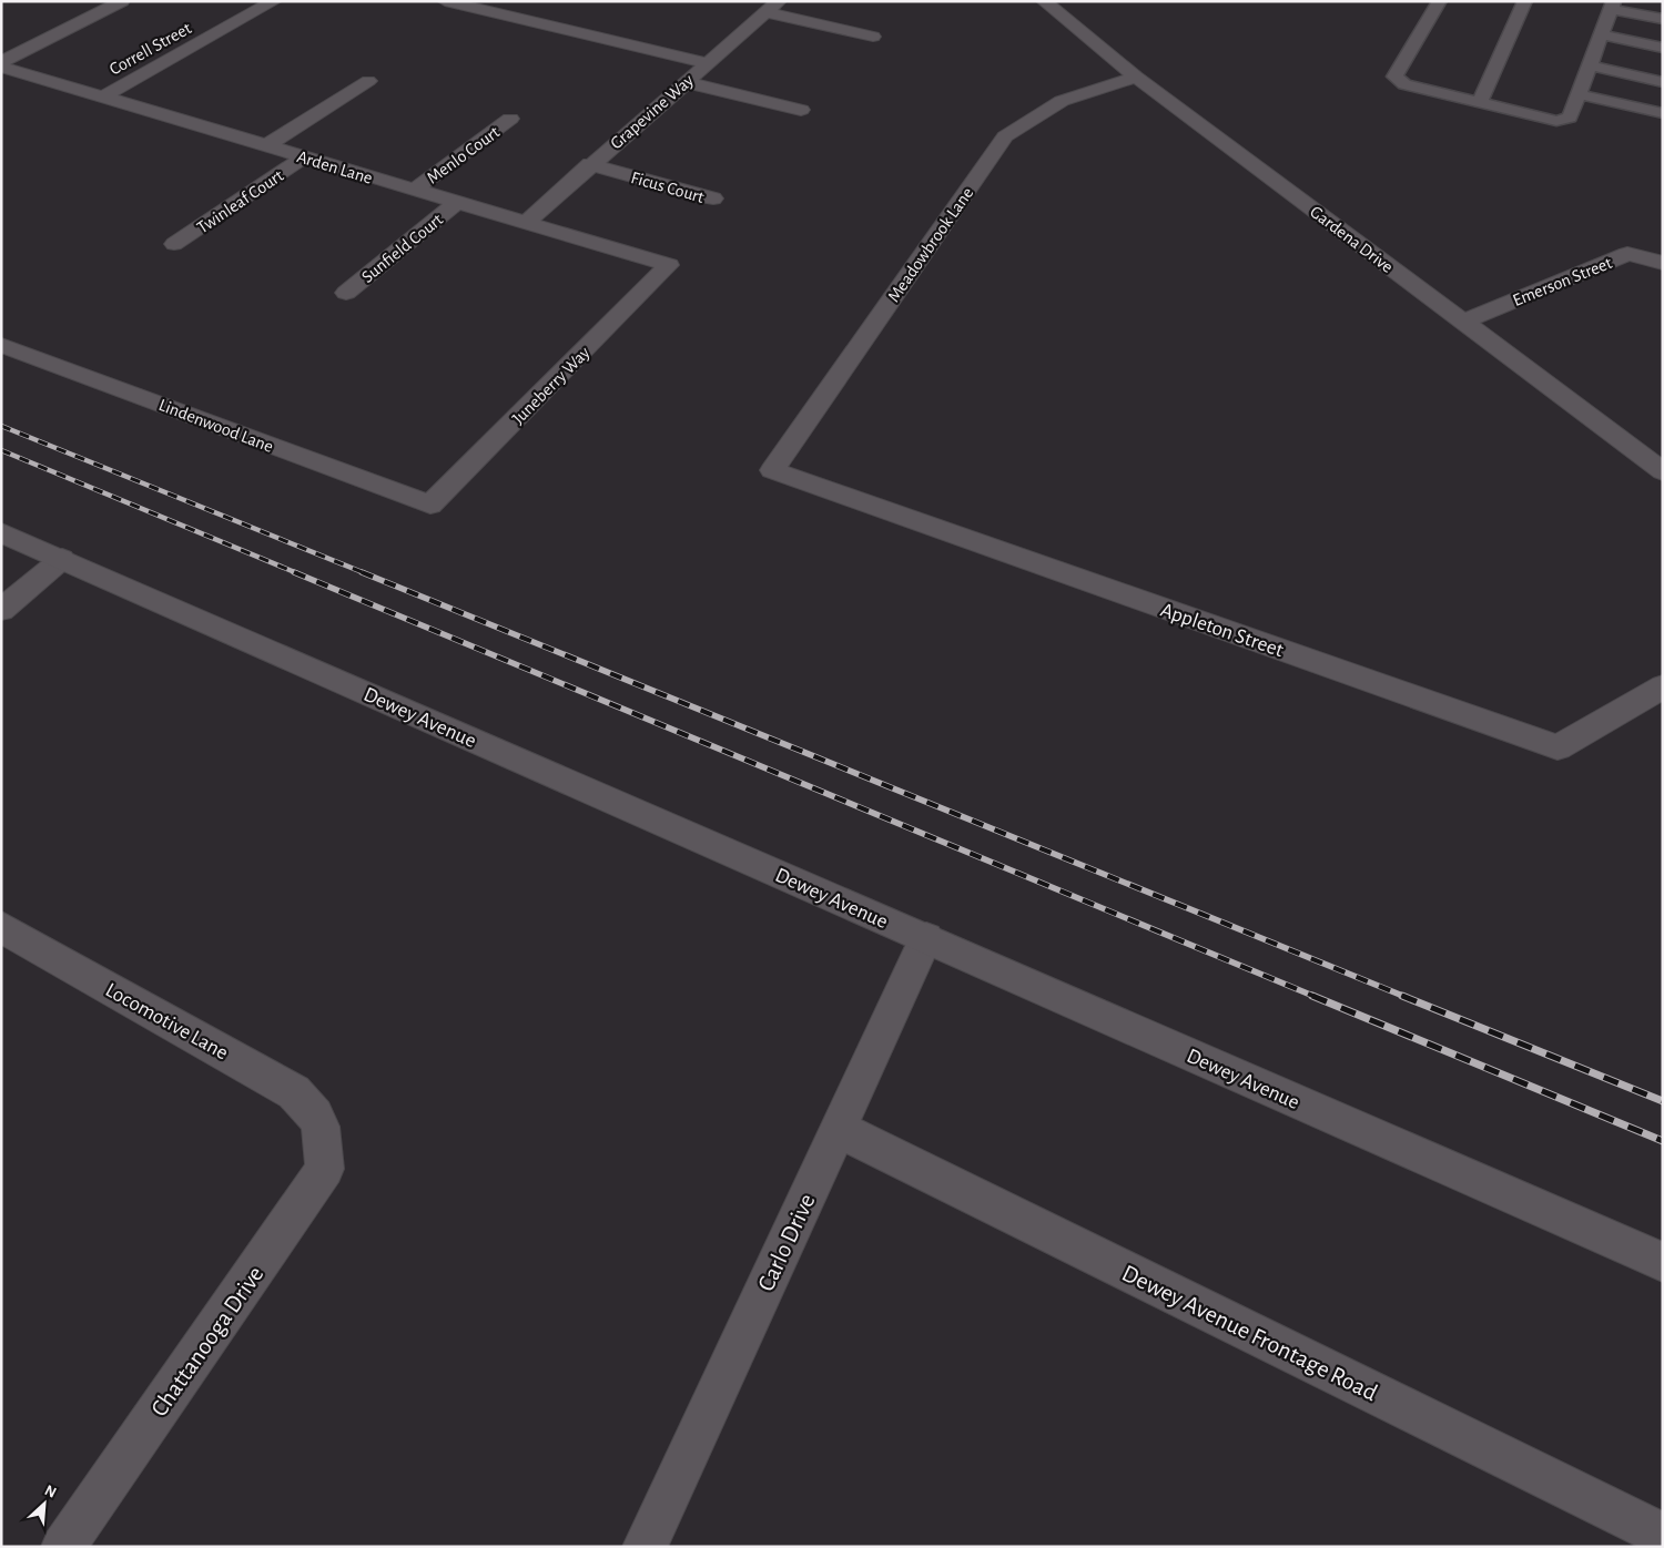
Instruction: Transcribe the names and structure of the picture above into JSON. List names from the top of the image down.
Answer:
{
  "streets": {
    "street": [
      "Correll Street",
      "Grapevine Way",
      "Menlo Court",
      "Arden Lane",
      "Ficus Court",
      "Twinleaf Court",
      "Gardena Drive",
      "Meadowbrook Lane",
      "Sunfield Court",
      "Emerson Street",
      "Juneberry Way",
      "Lindenwood Lane",
      "Appleton Street",
      "Dewey Avenue",
      "Locomotive Lane",
      "Carlo Drive",
      "Dewey Avenue Frontage Road",
      "Chattanooga Drive"
    ]
  },
  "crossings": [
    ["Correll Street", "Arden Lane"],
    ["Grapevine Way", "Arden Lane"],
    ["Grapevine Way", "Ficus Court"],
    ["Menlo Court", "Arden Lane"],
    ["Arden Lane", "Twinleaf Court"],
    ["Arden Lane", "Sunfield Court"],
    ["Arden Lane", "Juneberry Way"],
    ["Gardena Drive", "Meadowbrook Lane"],
    ["Gardena Drive", "Emerson Street"],
    ["Meadowbrook Lane", "Appleton Street"],
    ["Juneberry Way", "Lindenwood Lane"],
    ["Dewey Avenue", "Carlo Drive"],
    ["Locomotive Lane", "Chattanooga Drive"],
    ["Carlo Drive", "Dewey Avenue Frontage Road"]
  ],
  "north": "top right"
}
